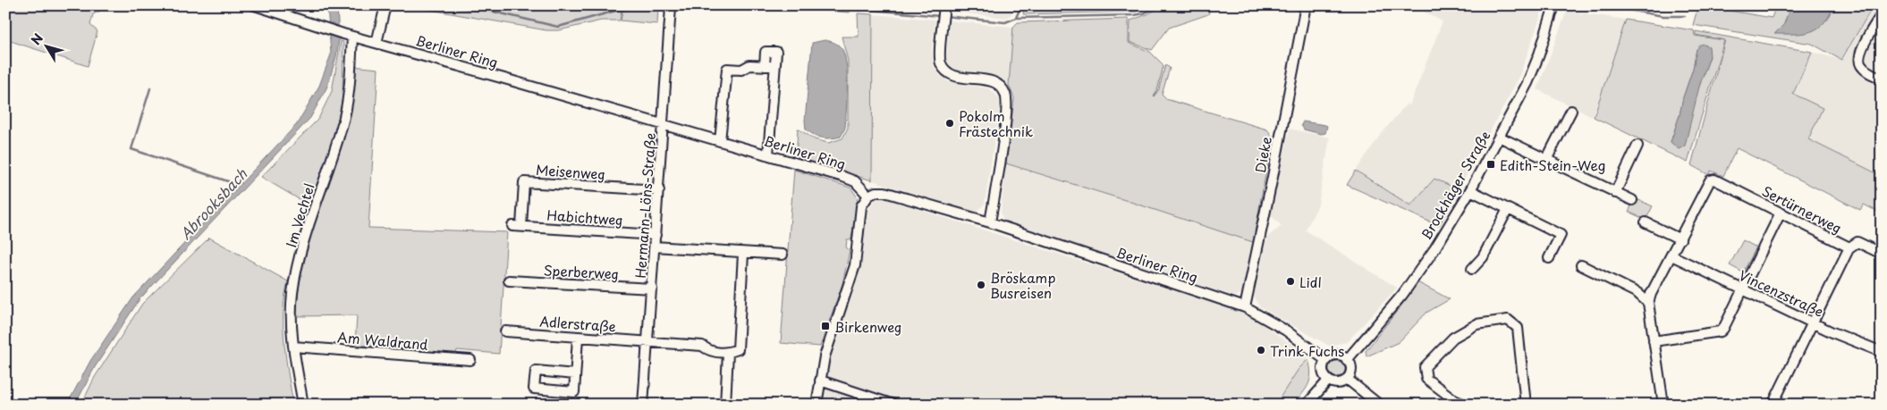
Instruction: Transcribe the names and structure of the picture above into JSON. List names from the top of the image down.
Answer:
{
  "streets": {
    "street": [
      "Berliner Ring",
      "Dieke",
      "Meisenweg",
      "Brockhäger Straße",
      "Hermann-Löns-Straße",
      "Sertürnerweg",
      "Im Vechtel",
      "Habichtweg",
      "Sperberweg",
      "Vincenzstraße",
      "Adlerstraße",
      "Am Waldrand"
    ]
  },
  "crossings": [
    ["Berliner Ring", "Dieke"],
    ["Berliner Ring", "Brockhäger Straße"],
    ["Berliner Ring", "Hermann-Löns-Straße"],
    ["Berliner Ring", "Im Vechtel"],
    ["Meisenweg", "Hermann-Löns-Straße"],
    ["Meisenweg", "Habichtweg"],
    ["Hermann-Löns-Straße", "Habichtweg"],
    ["Hermann-Löns-Straße", "Sperberweg"],
    ["Hermann-Löns-Straße", "Adlerstraße"],
    ["Im Vechtel", "Am Waldrand"]
  ],
  "water": ["Abrooksbach"],
  "places": {
    "other": [
      "Pokolm Frästechnik",
      "Lidl",
      "Bröskamp Busreisen",
      "Trink Fuchs"
    ],
    "transit": ["Edith-Stein-Weg", "Birkenweg"]
  },
  "north": "top left"
}
